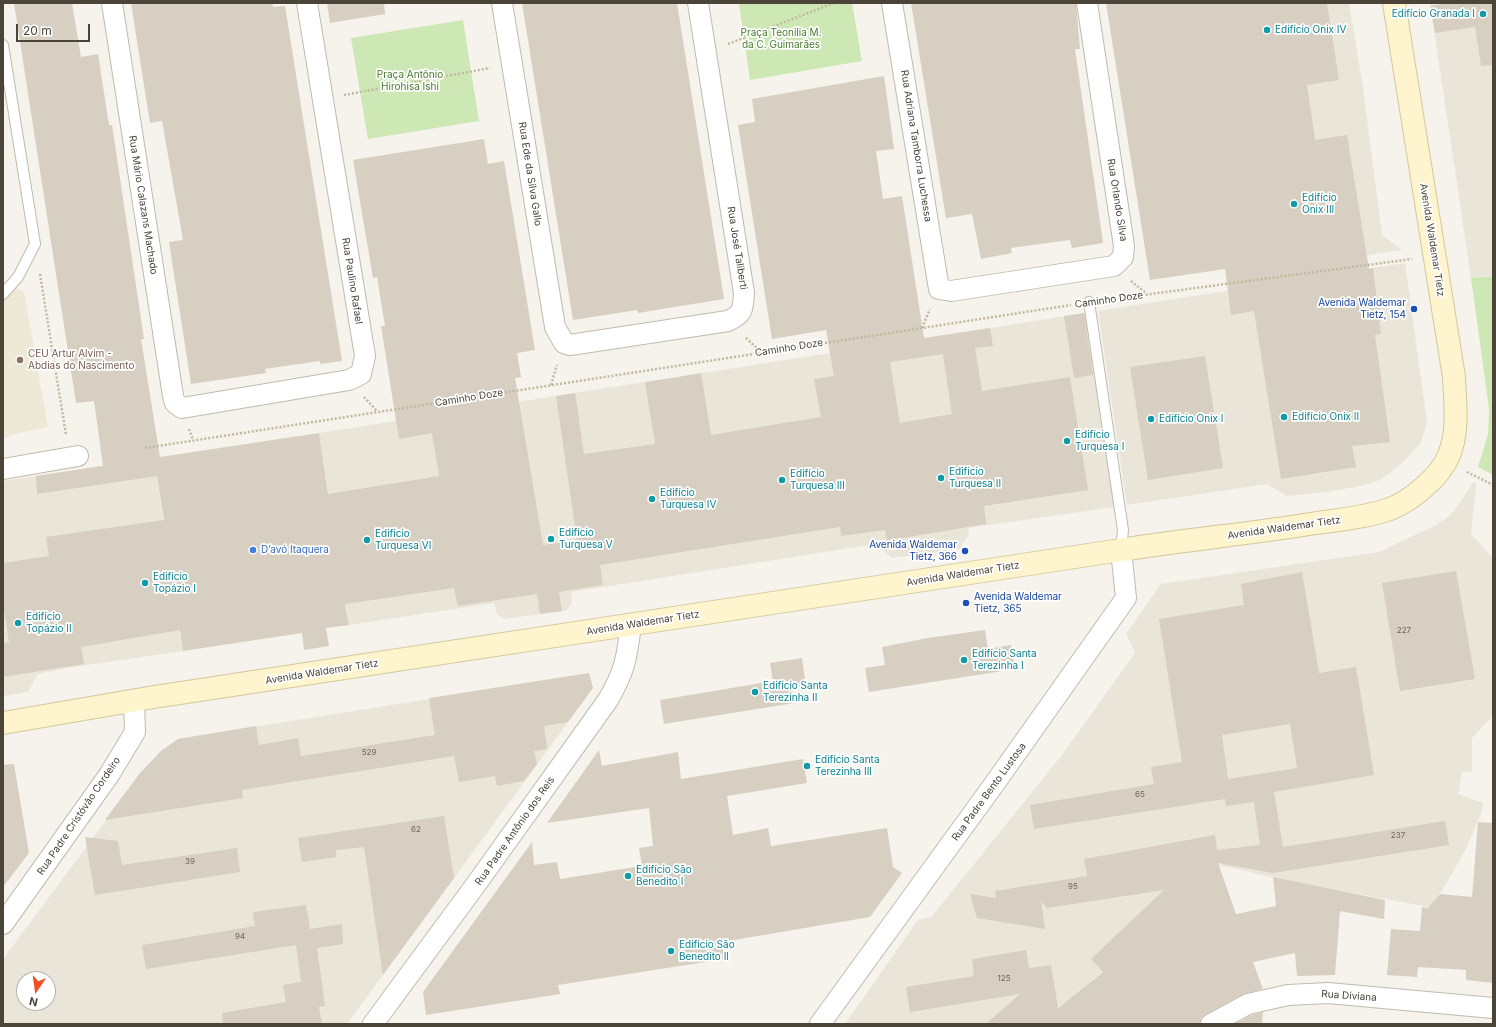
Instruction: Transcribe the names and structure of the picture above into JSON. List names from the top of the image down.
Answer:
{
  "streets": {
    "street": [
      "Rua Adriana Tamborra Luchessa",
      "Rua Ede da Silva Gallo",
      "Rua Orlando Silva",
      "Rua Mário Calazans Machado",
      "Avenida Waldemar Tietz",
      "Rua José Taliberti",
      "Rua Paulino Rafael",
      "Rua Padre Bento Lustosa",
      "Rua Padre Cristóvão Cordeiro",
      "Rua Padre Antônio dos Reis",
      "Rua Diviana"
    ],
    "path": ["Caminho Doze"]
  },
  "crossings": [
    ["Rua Adriana Tamborra Luchessa", "Rua Orlando Silva"],
    ["Rua Ede da Silva Gallo", "Rua José Taliberti"],
    ["Rua Mário Calazans Machado", "Rua Paulino Rafael"],
    ["Avenida Waldemar Tietz", "Caminho Doze"],
    ["Avenida Waldemar Tietz", "Rua Padre Bento Lustosa"],
    ["Avenida Waldemar Tietz", "Rua Padre Cristóvão Cordeiro"],
    ["Avenida Waldemar Tietz", "Rua Padre Antônio dos Reis"]
  ],
  "parks": ["Praça Teonilia M. da C. Guimarães", "Praça Antônio Hirohisa Ishi"],
  "places": [
    "Edifício Granada I",
    "Edifício Onix IV",
    "Edifício Onix III",
    "Avenida Waldemar Tietz, 154",
    "CEU Artur Alvim - Abdias do Nascimento",
    "Edifício Onix II",
    "Edifício Onix I",
    "Edifício Turquesa I",
    "Edifício Turquesa II",
    "Edifício Turquesa III",
    "Edifício Turquesa IV",
    "Edifício Turquesa V",
    "Edifício Turquesa VI",
    "D’avó Itaquera",
    "Avenida Waldemar Tietz, 366",
    "Edifício Topázio I",
    "Avenida Waldemar Tietz, 365",
    "Edifício Topázio II",
    "Edifício Santa Terezinha I",
    "Edifício Santa Terezinha II",
    "Edifício Santa Terezinha III",
    "Edifício São Benedito I",
    "Edifício São Benedito II"
  ],
  "house_numbers": [
    "227",
    "529",
    "65",
    "62",
    "237",
    "39",
    "95",
    "94",
    "125"
  ],
  "scale_bar": "20 m",
  "north": "bottom"
}
